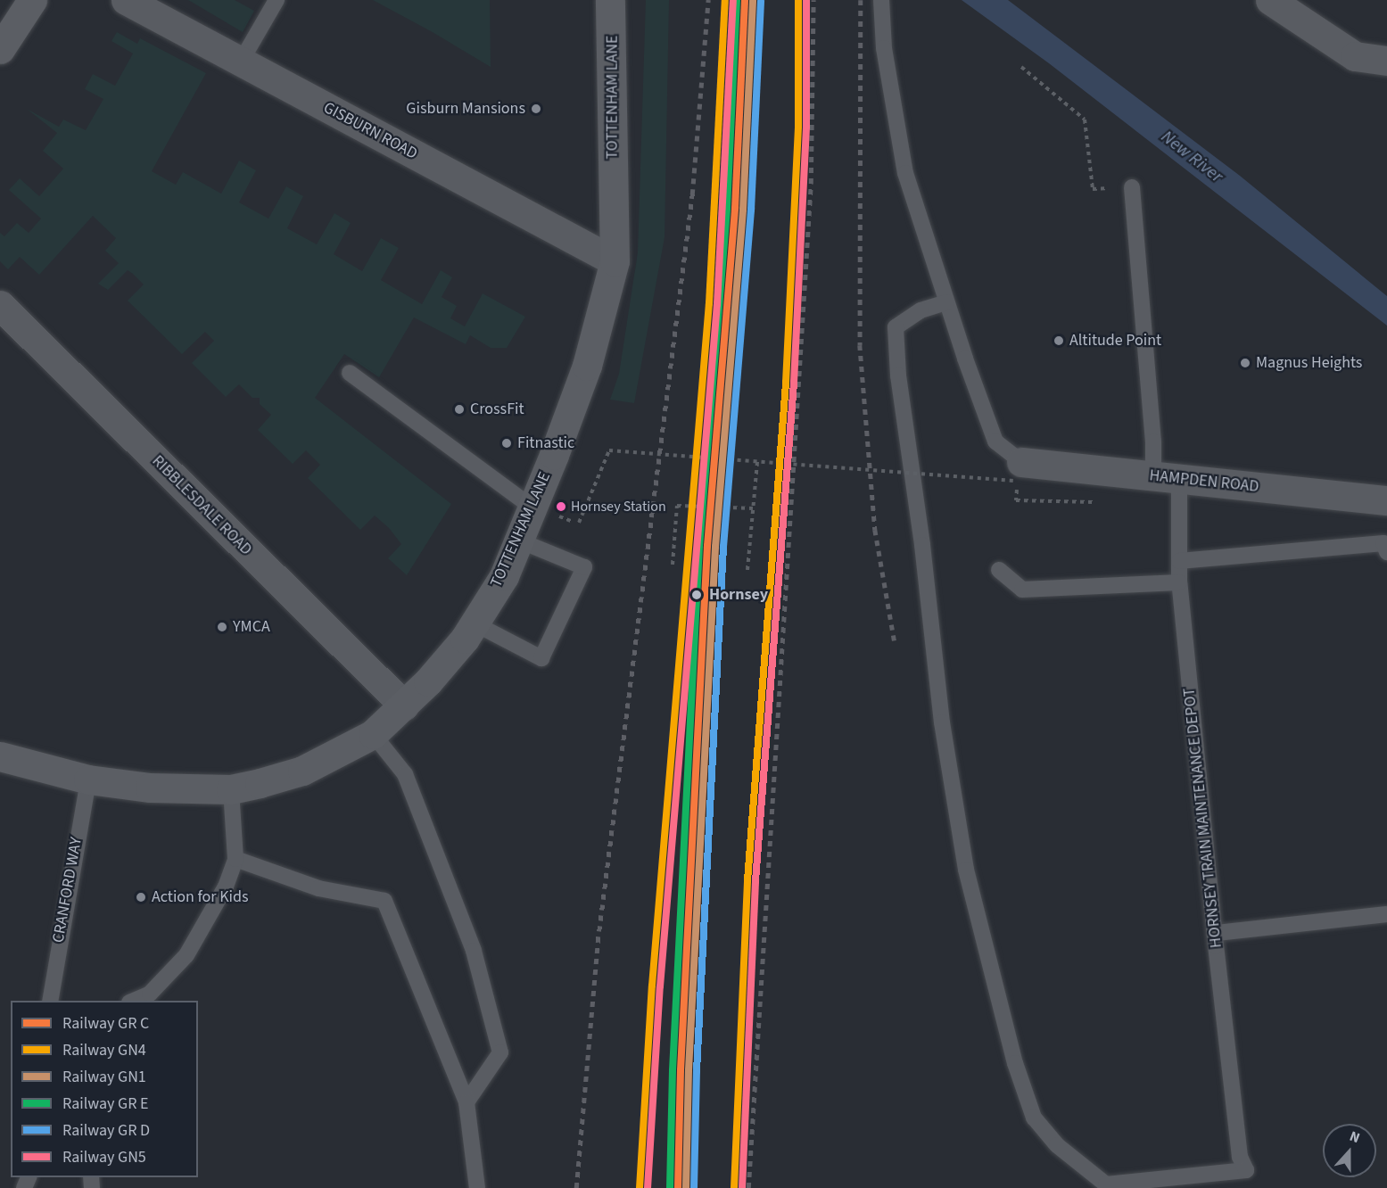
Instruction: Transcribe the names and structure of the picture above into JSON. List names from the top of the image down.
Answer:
{
  "streets": {
    "main road": ["TOTTENHAM LANE"],
    "street": ["GISBURN ROAD", "HAMPDEN ROAD", "RIBBLESDALE ROAD"],
    "lane": ["HORNSEY TRAIN MAINTENANCE DEPOT", "CRANFORD WAY"]
  },
  "crossings": [
    ["TOTTENHAM LANE", "GISBURN ROAD"],
    ["TOTTENHAM LANE", "RIBBLESDALE ROAD"],
    ["TOTTENHAM LANE", "CRANFORD WAY"],
    ["HAMPDEN ROAD", "HORNSEY TRAIN MAINTENANCE DEPOT"]
  ],
  "water": ["New River"],
  "places": [
    "Gisburn Mansions",
    "Altitude Point",
    "Magnus Heights",
    "CrossFit",
    "Fitnastic",
    "Hornsey Station",
    "Hornsey",
    "YMCA",
    "Action for Kids"
  ],
  "lines": ["rail line GN4", "rail line GN1", "rail line GN5"],
  "legend": [
    "Railway GR C",
    "Railway GN4",
    "Railway GN1",
    "Railway GR E",
    "Railway GR D",
    "Railway GN5"
  ],
  "north": "top"
}
